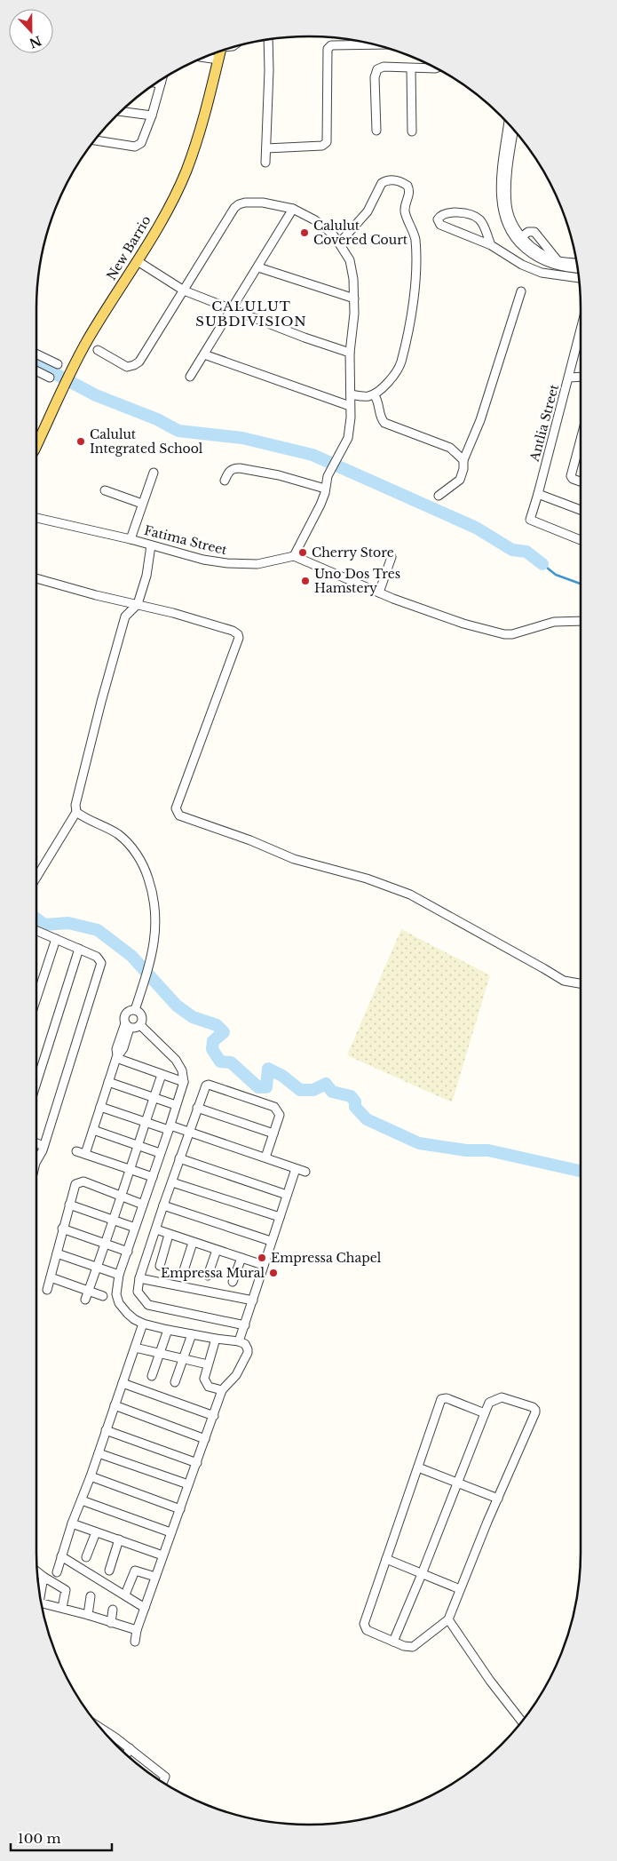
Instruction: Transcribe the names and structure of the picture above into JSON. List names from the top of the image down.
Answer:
{
  "streets": {
    "main road": ["New Barrio"],
    "street": ["Antlia Street", "Fatima Street"]
  },
  "districts": ["CALULUT SUBDIVISION"],
  "places": [
    "Calulut Covered Court",
    "Calulut Integrated School",
    "Cherry Store",
    "Uno Dos Tres Hamstery",
    "Empressa Chapel",
    "Empressa Mural"
  ],
  "scale_bar": "100 m",
  "north": "bottom"
}
